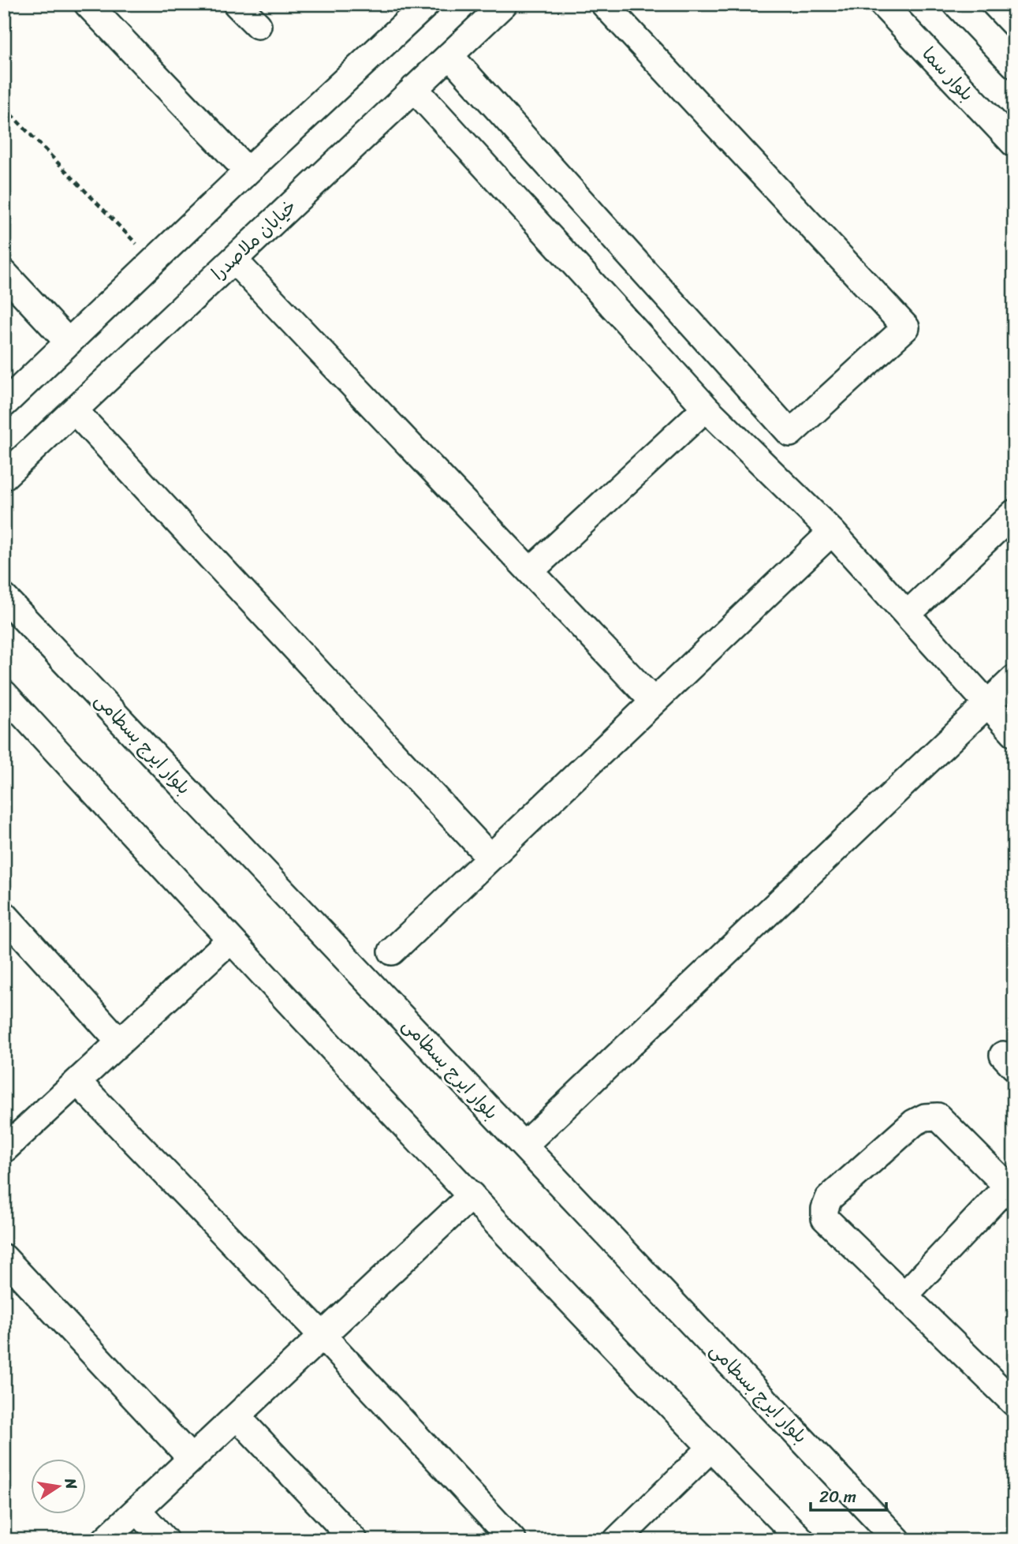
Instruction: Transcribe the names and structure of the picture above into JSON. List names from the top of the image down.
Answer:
{
  "streets": {
    "street": ["بلوار سما", "خیابان ملاصدرا", "بلوار ایرج بسطامی"]
  },
  "scale_bar": "20 m",
  "north": "right"
}
